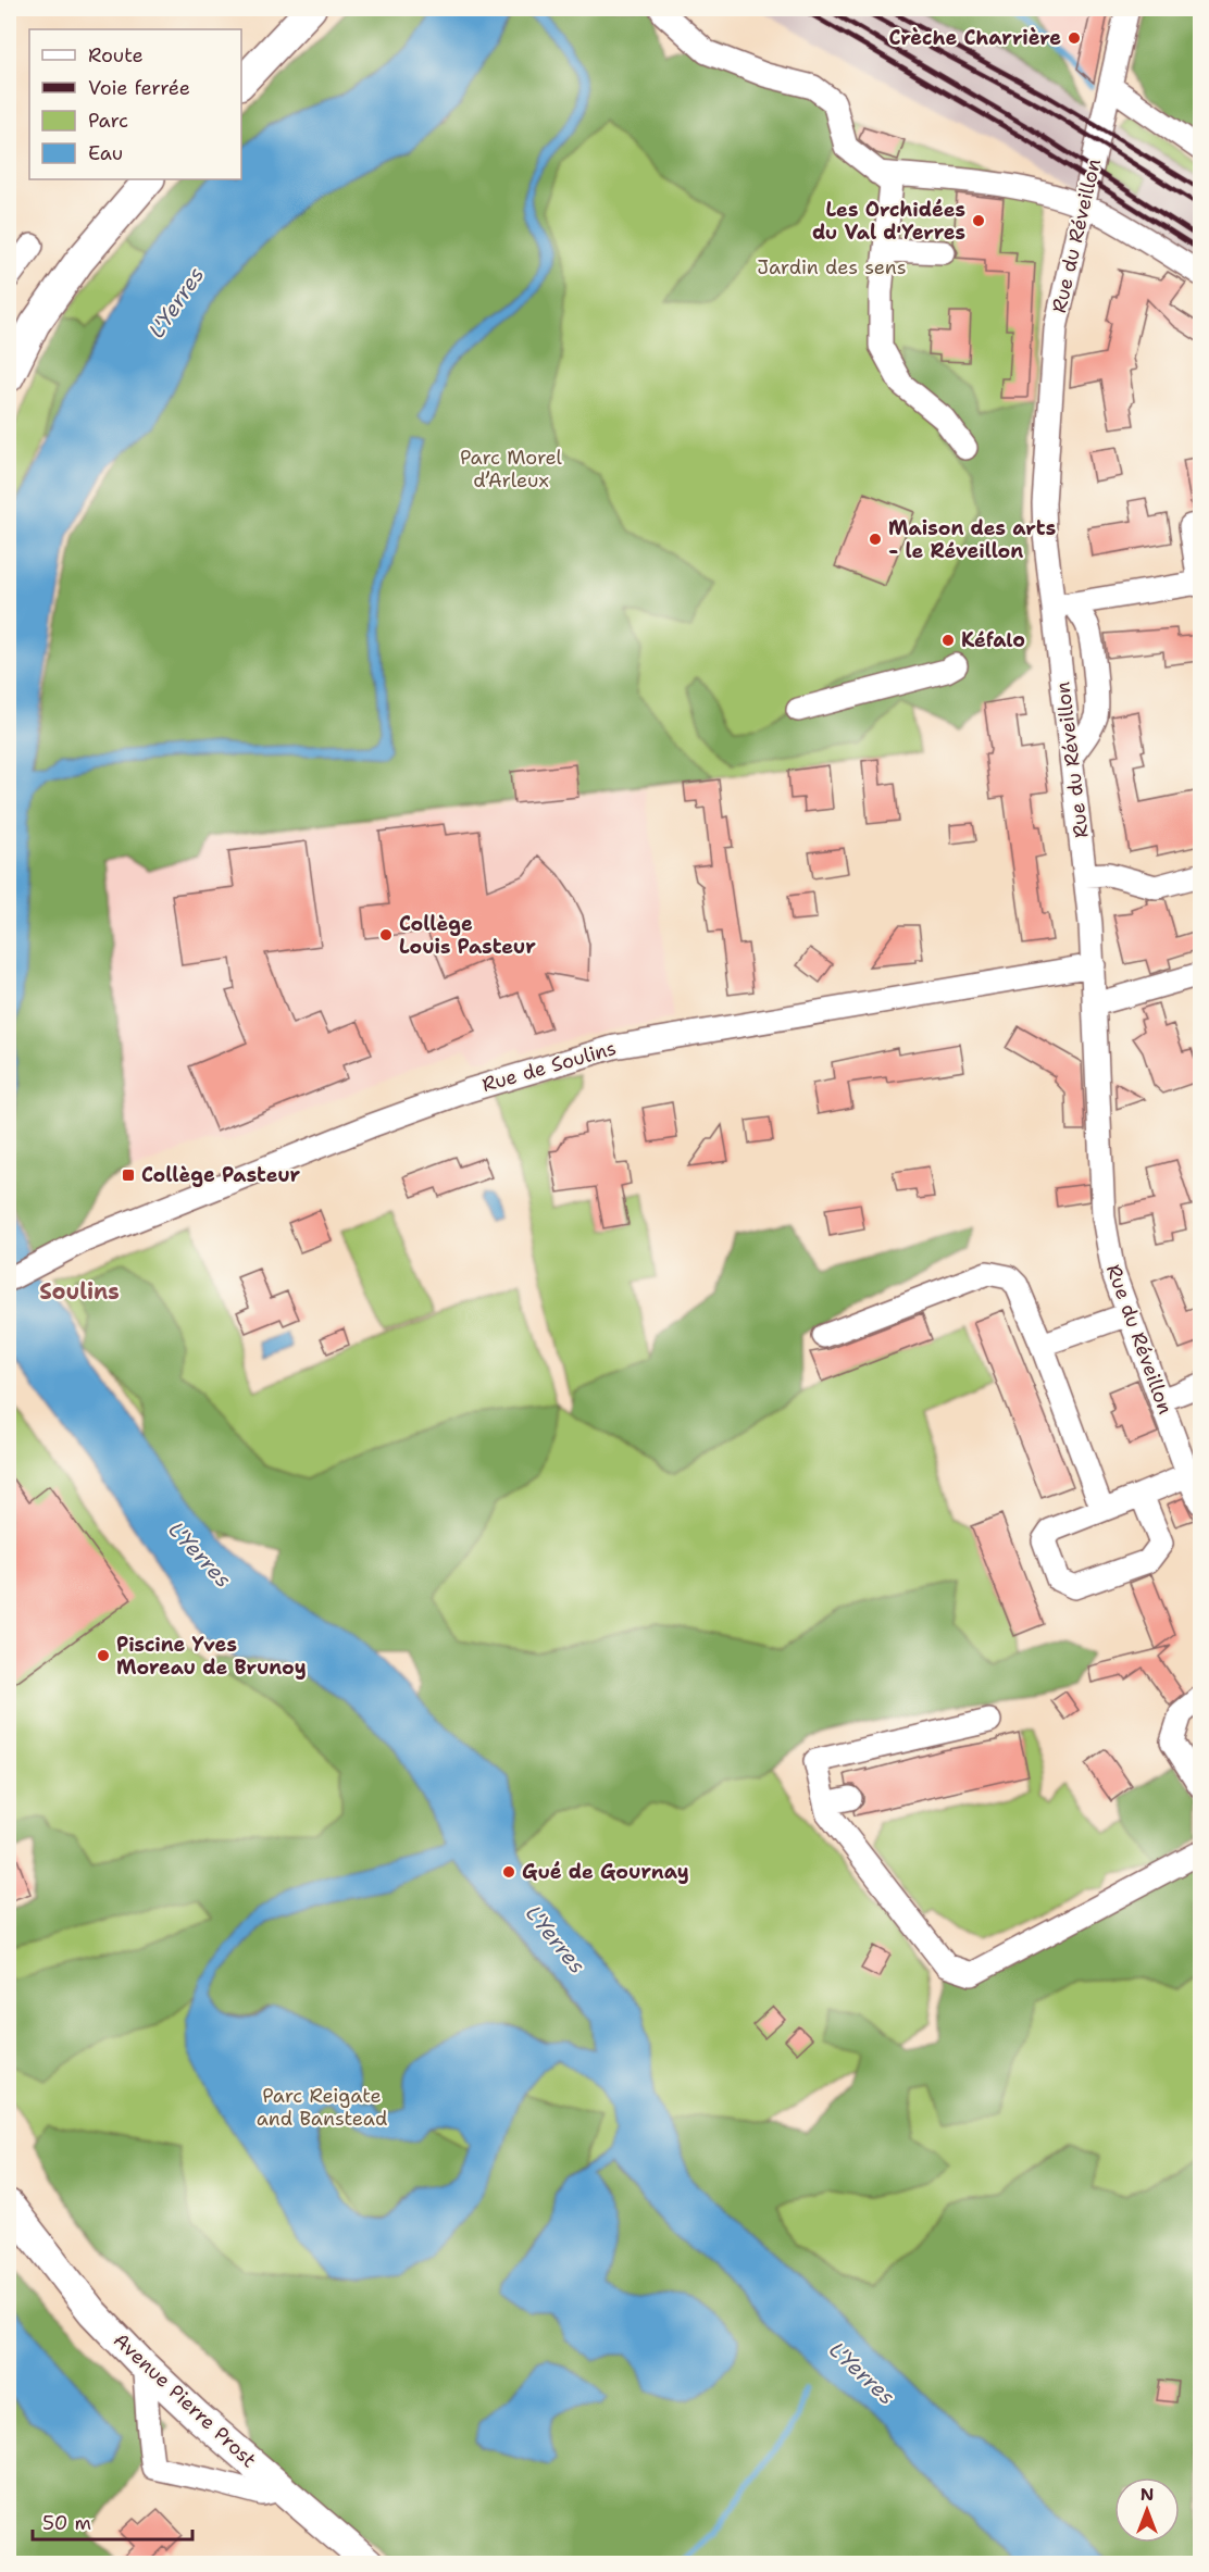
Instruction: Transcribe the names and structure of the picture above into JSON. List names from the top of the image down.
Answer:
{
  "streets": {
    "main road": ["Avenue Pierre Prost"],
    "street": ["Rue du Réveillon", "Rue de Soulins"]
  },
  "crossings": [
    ["Rue du Réveillon", "Rue de Soulins"]
  ],
  "districts": ["Soulins"],
  "water": ["L'Yerres"],
  "parks": ["Jardin des sens", "Parc Morel d’Arleux", "Parc Reigate and Banstead"],
  "places": {
    "other": [
      "Crèche Charrière",
      "Les Orchidées du Val d'Yerres",
      "Maison des arts - le Réveillon",
      "Kéfalo",
      "Collège Louis Pasteur",
      "Piscine Yves Moreau de Brunoy",
      "Gué de Gournay"
    ],
    "transit": ["Collège Pasteur"]
  },
  "legend": [
    "Route",
    "Voie ferrée",
    "Parc",
    "Eau"
  ],
  "scale_bar": "50 m",
  "north": "top"
}
